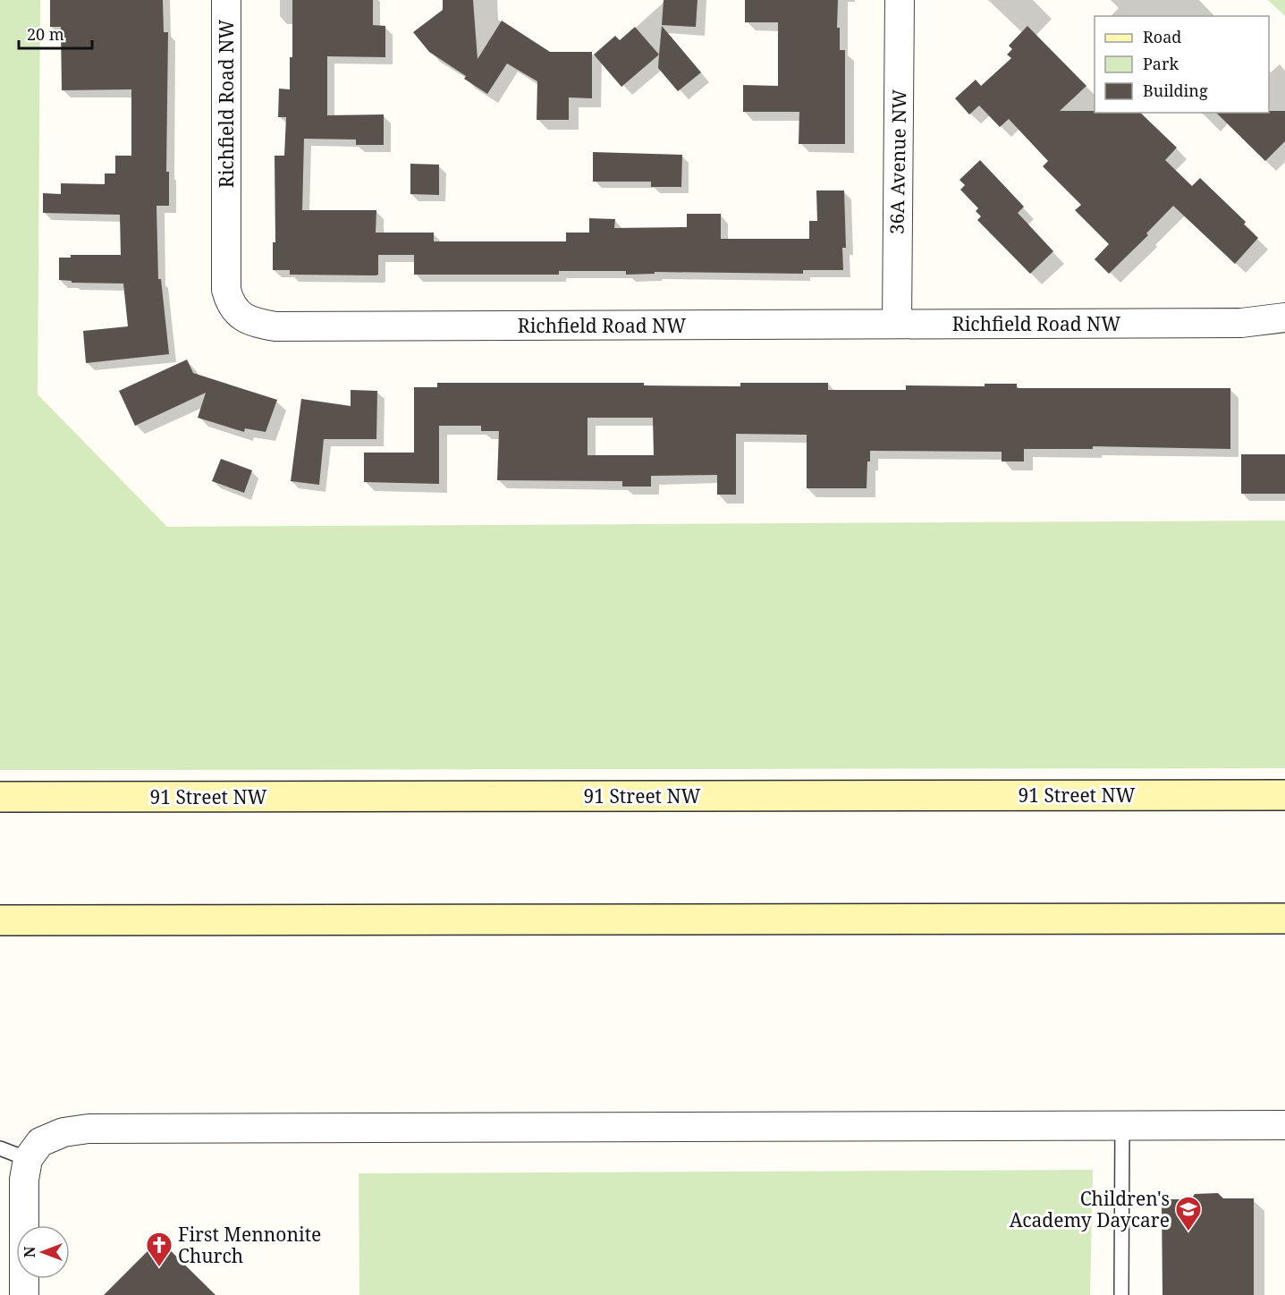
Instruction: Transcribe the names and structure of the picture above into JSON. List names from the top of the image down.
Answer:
{
  "streets": {
    "main road": ["91 Street NW"],
    "street": ["Richfield Road NW", "36A Avenue NW"]
  },
  "crossings": [
    ["Richfield Road NW", "36A Avenue NW"]
  ],
  "places": {
    "school or university": ["Children's Academy Daycare"],
    "church": ["First Mennonite Church"]
  },
  "legend": ["Road", "Park", "Building"],
  "scale_bar": "20 m",
  "north": "left"
}
